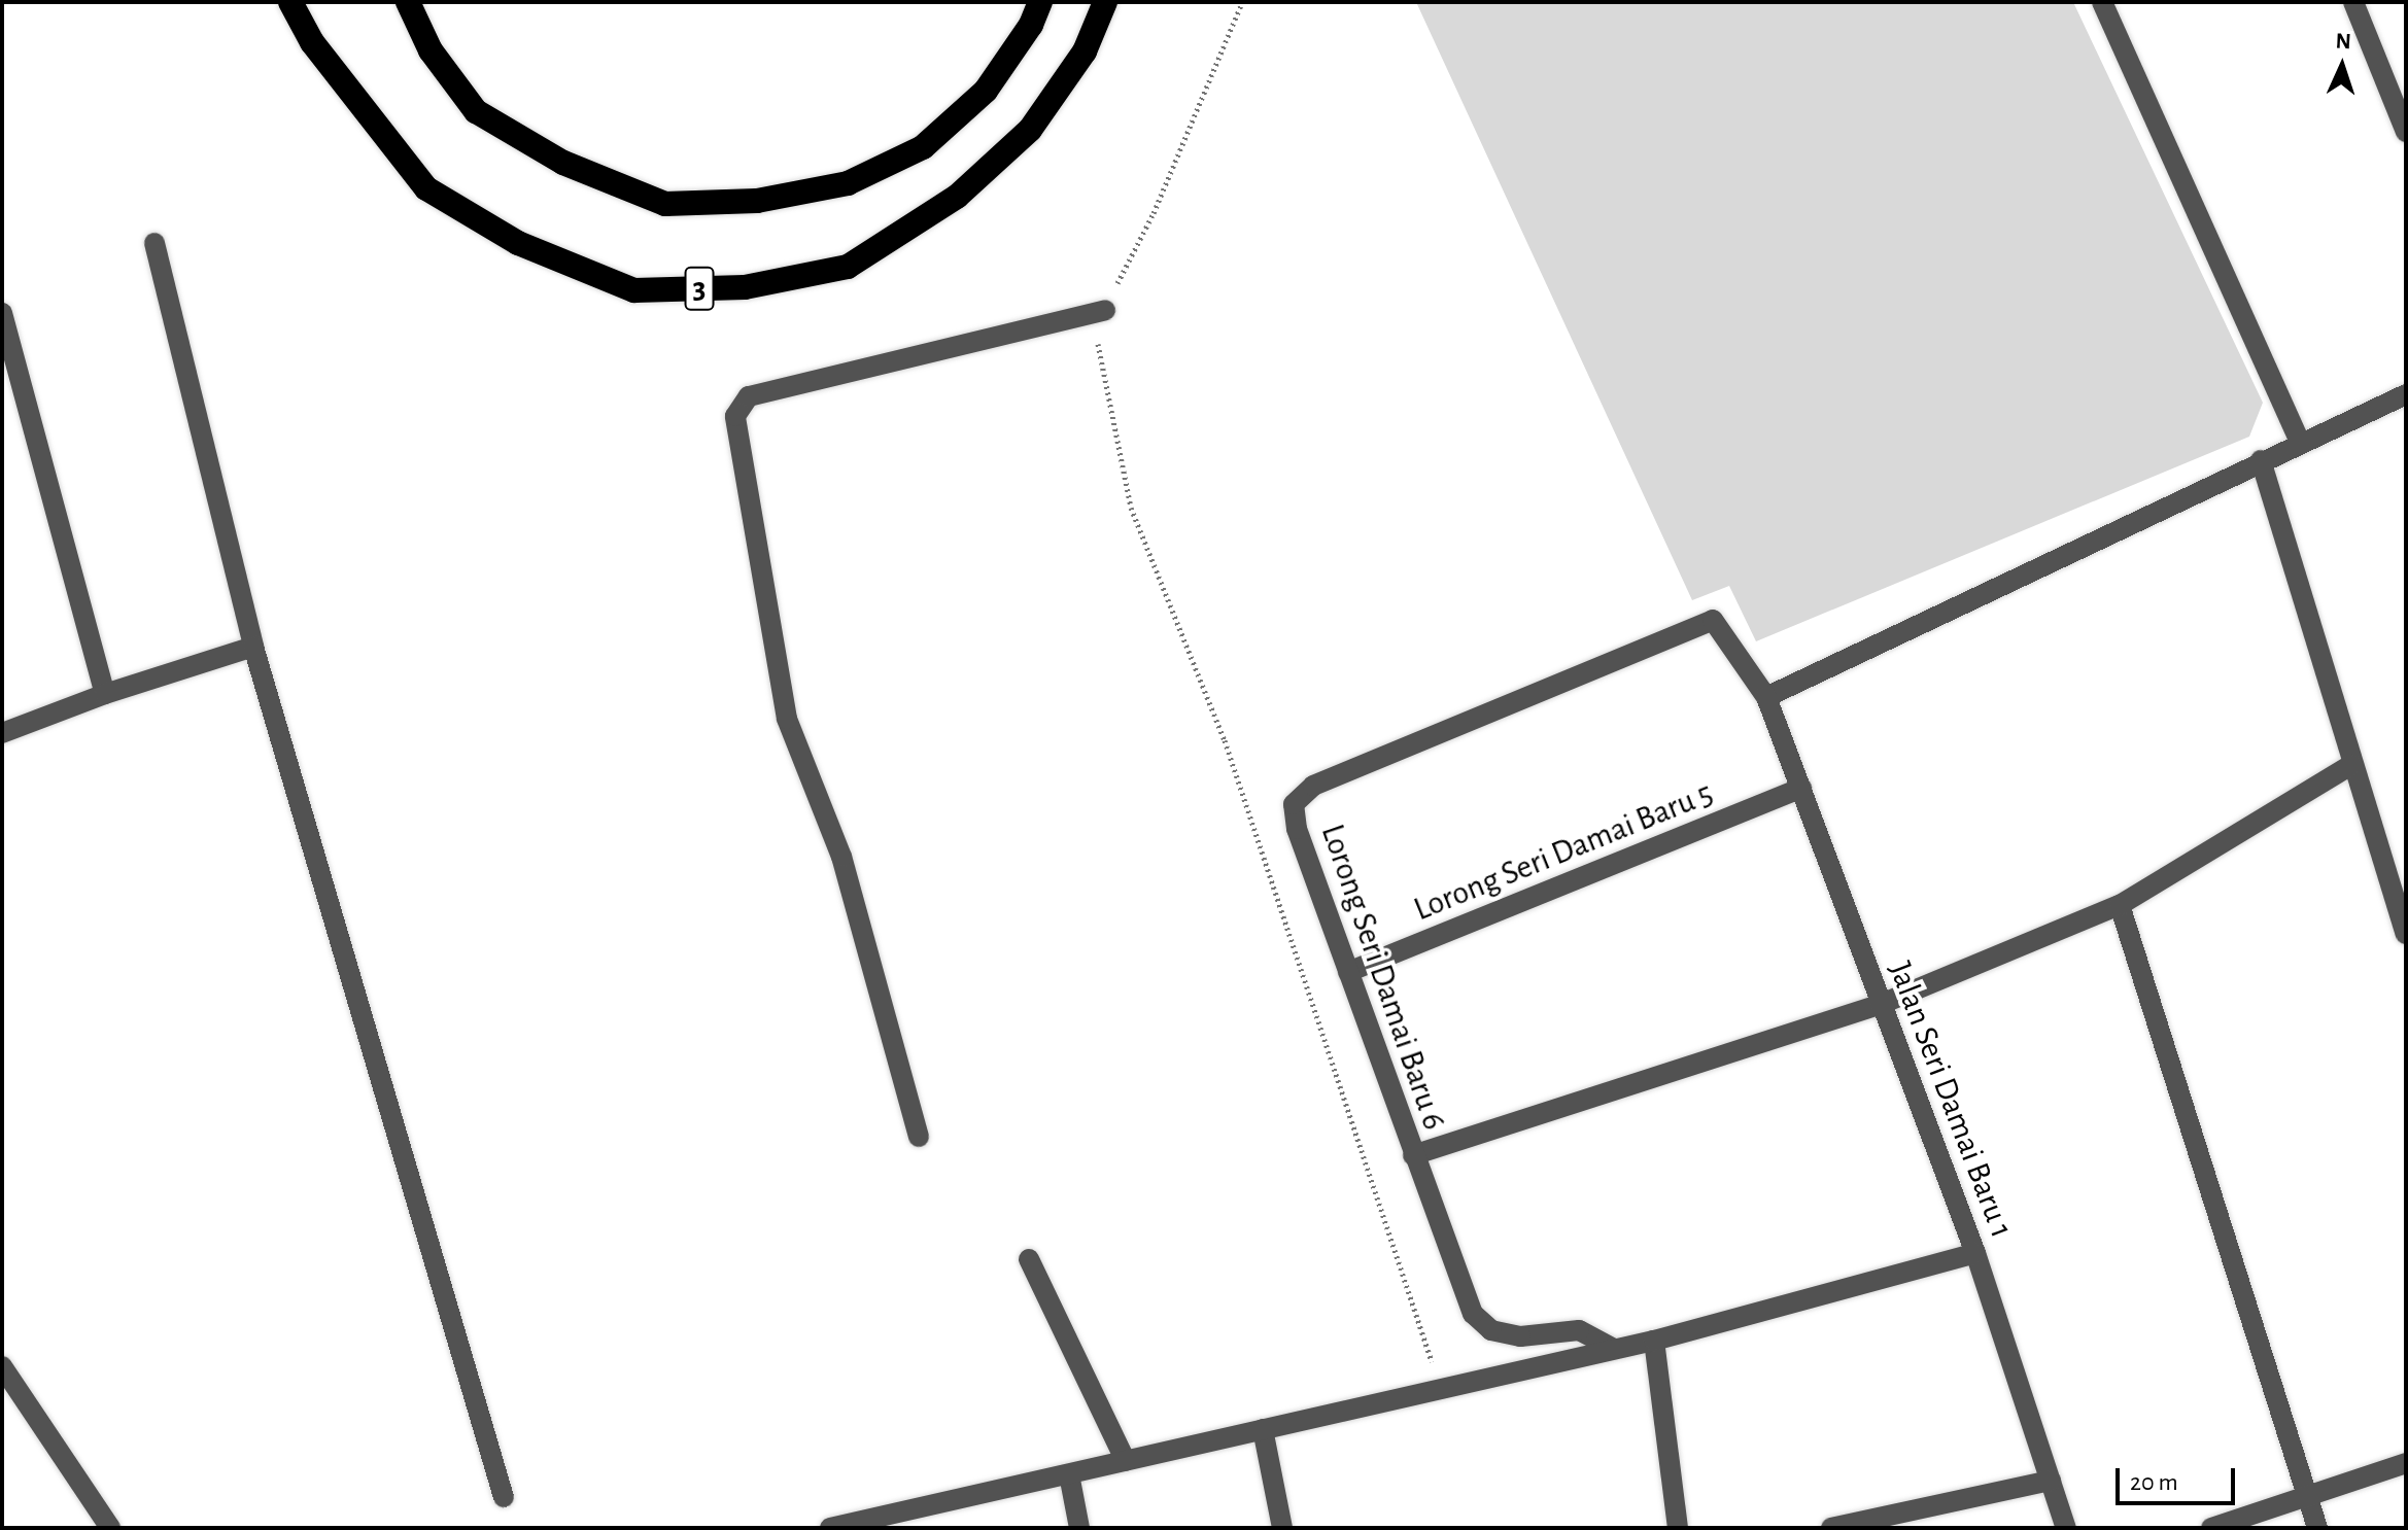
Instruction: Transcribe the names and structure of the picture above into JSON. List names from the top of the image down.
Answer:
{
  "streets": {
    "highway": ["3"],
    "street": ["Lorong Seri Damai Baru 5", "Lorong Seri Damai Baru 6", "Jalan Seri Damai Baru 1"]
  },
  "crossings": [
    ["Lorong Seri Damai Baru 5", "Lorong Seri Damai Baru 6"],
    ["Lorong Seri Damai Baru 5", "Jalan Seri Damai Baru 1"],
    ["Lorong Seri Damai Baru 6", "Jalan Seri Damai Baru 1"]
  ],
  "scale_bar": "20 m",
  "north": "top"
}
